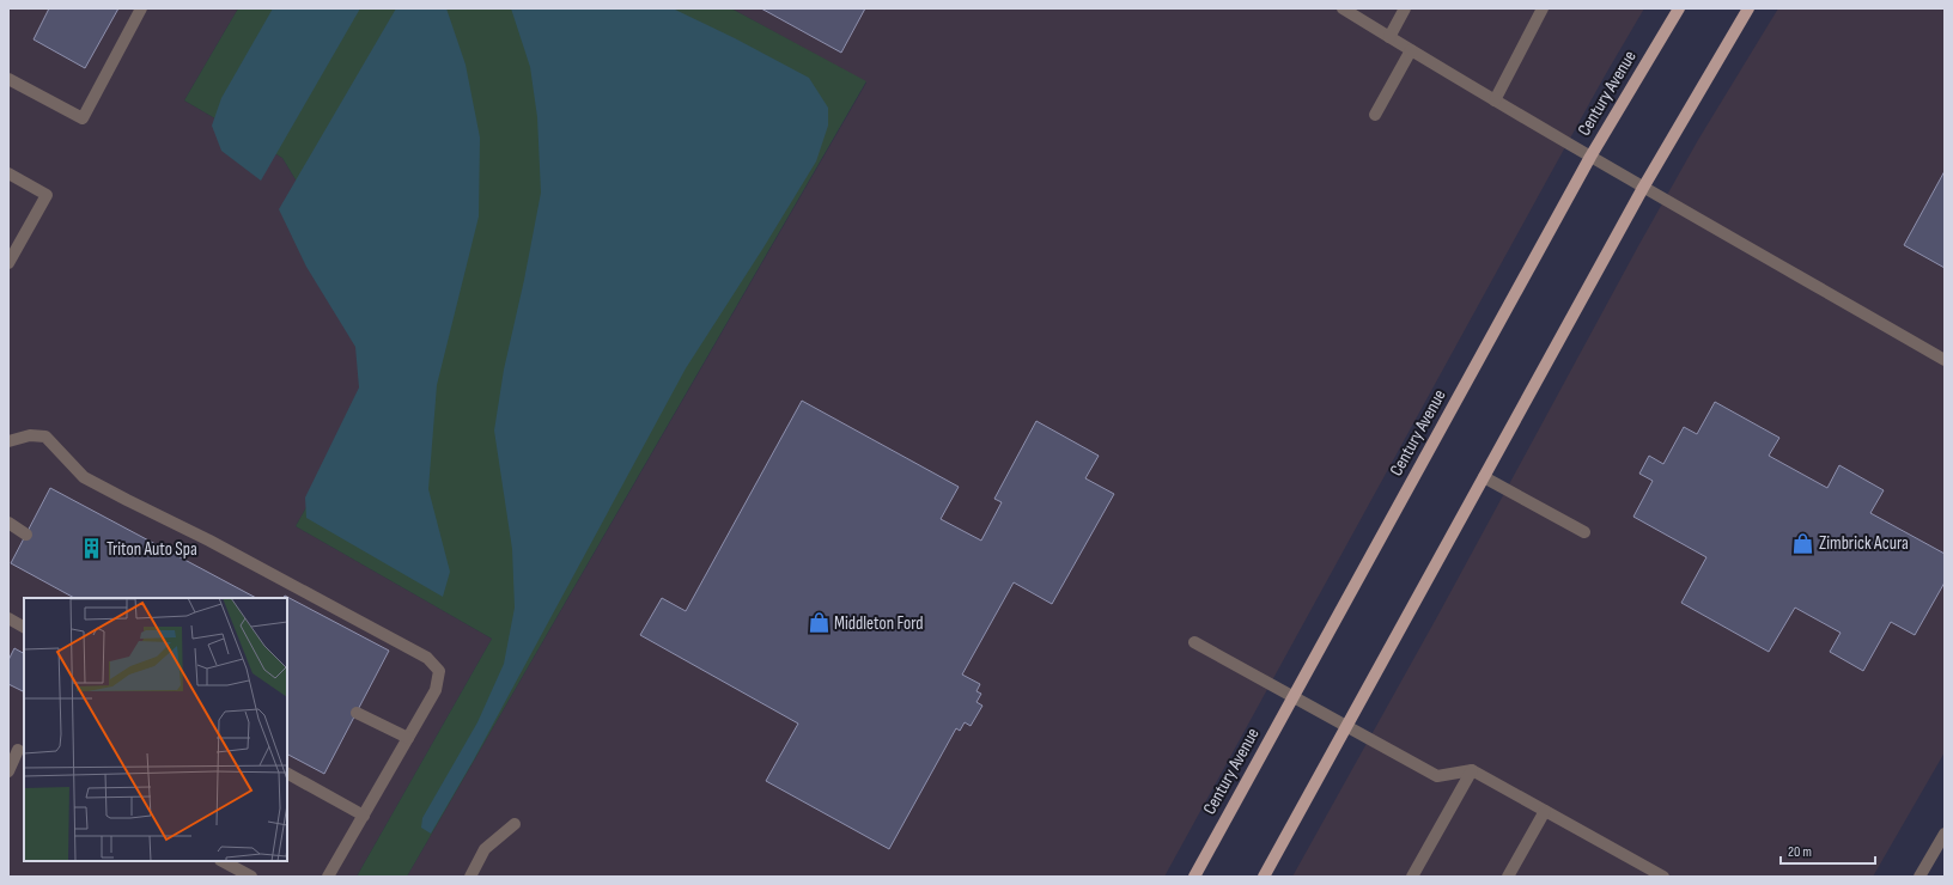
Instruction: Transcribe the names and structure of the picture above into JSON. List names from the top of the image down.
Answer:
{
  "streets": {
    "main road": ["Century Avenue"]
  },
  "places": {
    "shop": ["Zimbrick Acura", "Middleton Ford"],
    "building": ["Triton Auto Spa"]
  },
  "scale_bar": "20 m"
}
